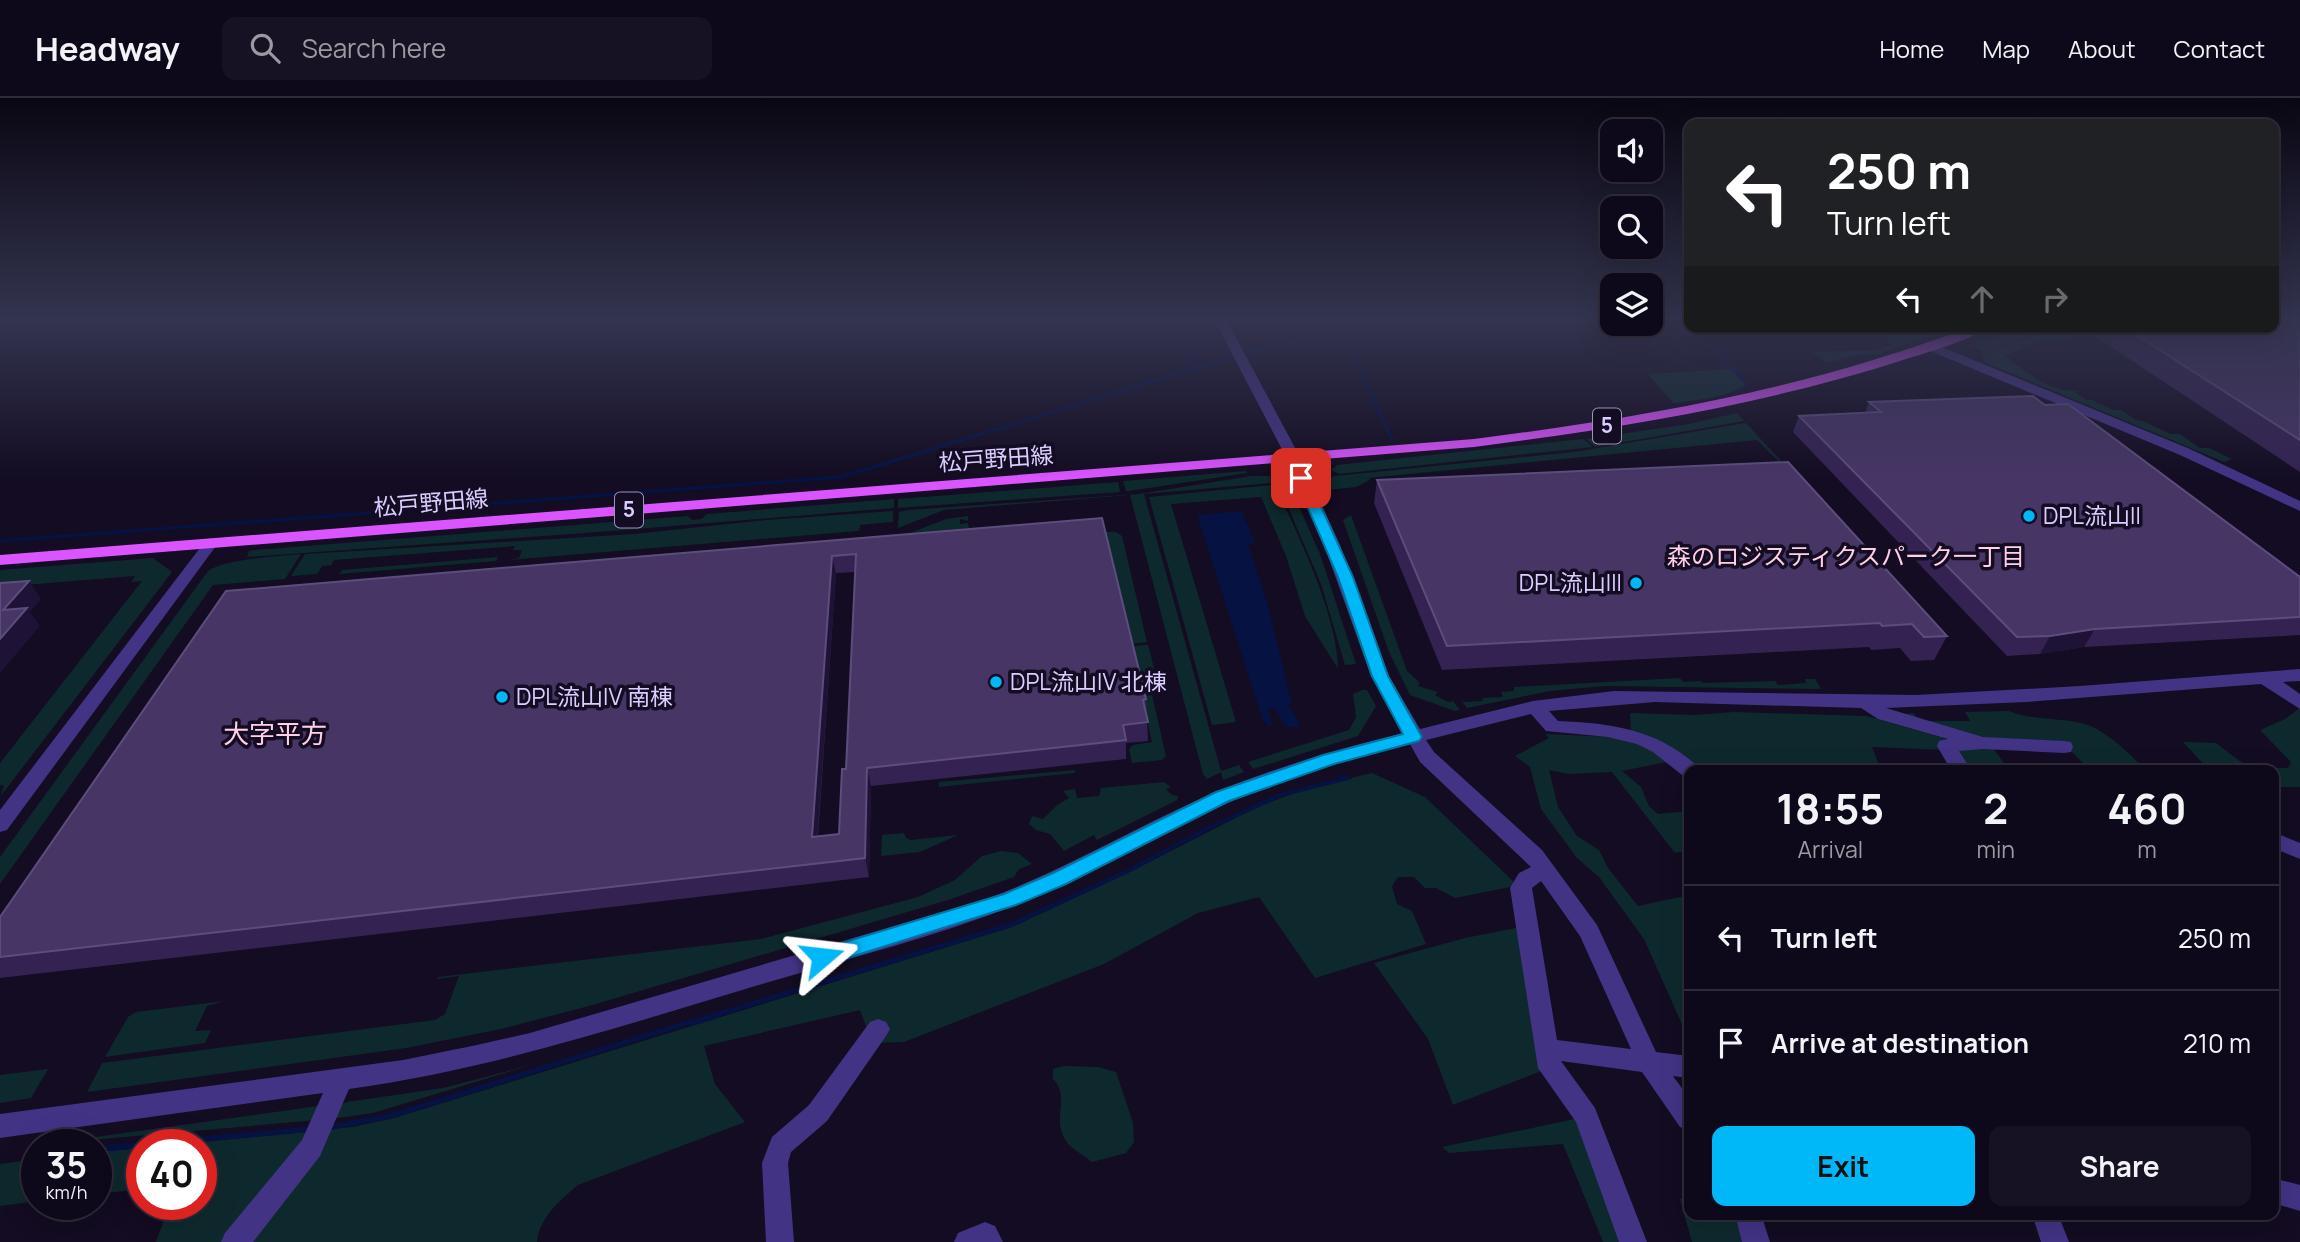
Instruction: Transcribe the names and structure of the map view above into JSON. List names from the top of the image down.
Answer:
{
  "streets": {
    "main road": ["5", "松戸野田線"]
  },
  "districts": ["森のロジスティクスパーク一丁目", "大字平方"],
  "places": [
    "DPL流山II",
    "DPL流山III",
    "DPL流山IV 北棟",
    "DPL流山IV 南棟"
  ],
  "page": {
    "header": "Headway",
    "search": "Search here",
    "nav": [
      "Home",
      "Map",
      "About",
      "Contact"
    ],
    "turn": ["250 m", "Turn left"],
    "eta": [
      "18:55",
      "Arrival",
      "2",
      "min",
      "460",
      "m"
    ],
    "list": [
      {
        "name": "Turn left",
        "value": "250 m"
      },
      {
        "name": "Arrive at destination",
        "value": "210 m"
      }
    ],
    "buttons": ["Exit", "Share"],
    "speed": "35 km/h",
    "limit": "40"
  }
}
